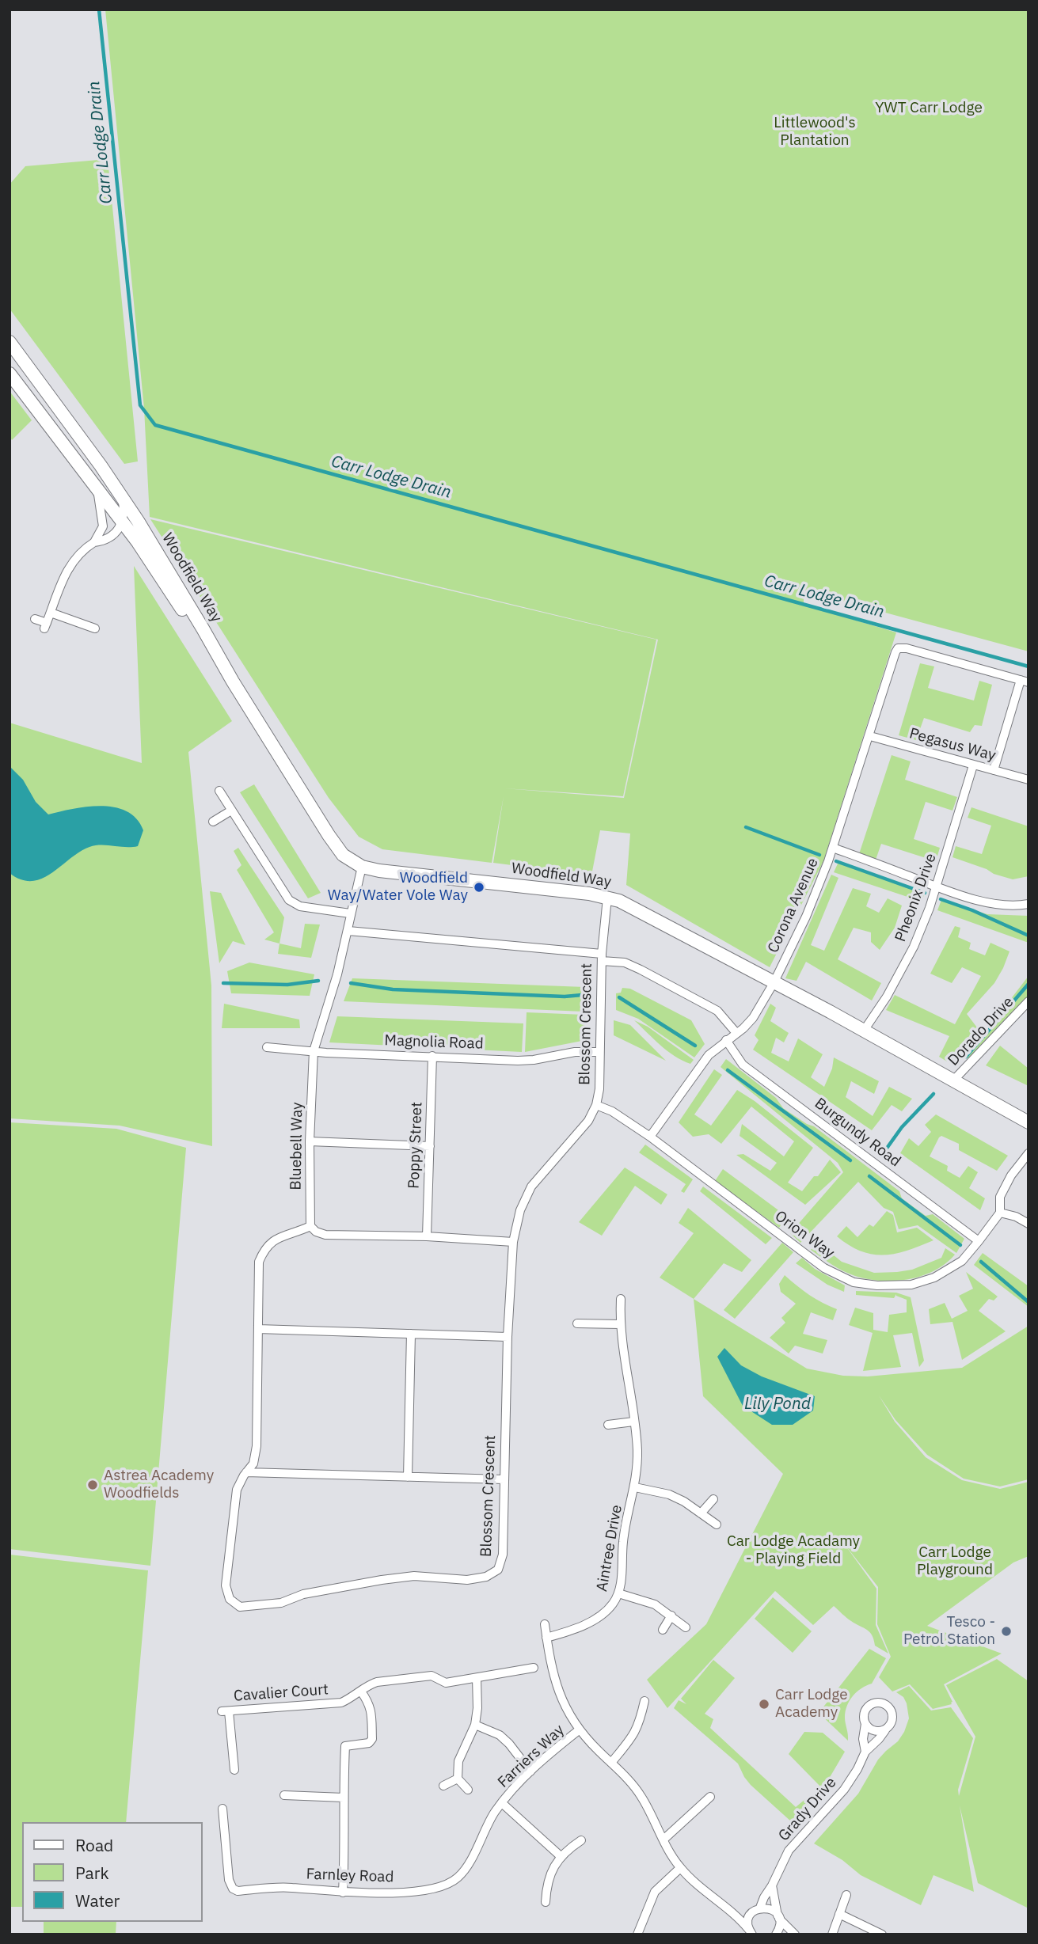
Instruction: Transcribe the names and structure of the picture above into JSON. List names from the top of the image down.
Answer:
{
  "streets": {
    "street": [
      "Woodfield Way",
      "Pegasus Way",
      "Pheonix Drive",
      "Corona Avenue",
      "Blossom Crescent",
      "Dorado Drive",
      "Magnolia Road",
      "Burgundy Road",
      "Poppy Street",
      "Bluebell Way",
      "Orion Way",
      "Aintree Drive",
      "Cavalier Court",
      "Farriers Way",
      "Grady Drive",
      "Farnley Road"
    ]
  },
  "crossings": [
    ["Woodfield Way", "Pheonix Drive"],
    ["Woodfield Way", "Corona Avenue"],
    ["Woodfield Way", "Blossom Crescent"],
    ["Woodfield Way", "Dorado Drive"],
    ["Woodfield Way", "Bluebell Way"],
    ["Pegasus Way", "Pheonix Drive"],
    ["Pegasus Way", "Corona Avenue"],
    ["Corona Avenue", "Burgundy Road"],
    ["Corona Avenue", "Orion Way"],
    ["Blossom Crescent", "Magnolia Road"],
    ["Blossom Crescent", "Bluebell Way"],
    ["Blossom Crescent", "Orion Way"],
    ["Magnolia Road", "Poppy Street"],
    ["Magnolia Road", "Bluebell Way"],
    ["Burgundy Road", "Orion Way"],
    ["Farriers Way", "Farnley Road"]
  ],
  "water": ["Carr Lodge Drain", "Lily Pond"],
  "parks": [
    "YWT Carr Lodge",
    "Littlewood's Plantation",
    "Car Lodge Acadamy - Playing Field",
    "Carr Lodge Playground"
  ],
  "places": [
    "Woodfield Way/Water Vole Way",
    "Astrea Academy Woodfields",
    "Tesco - Petrol Station",
    "Carr Lodge Academy"
  ],
  "legend": ["Road", "Park", "Water"]
}
